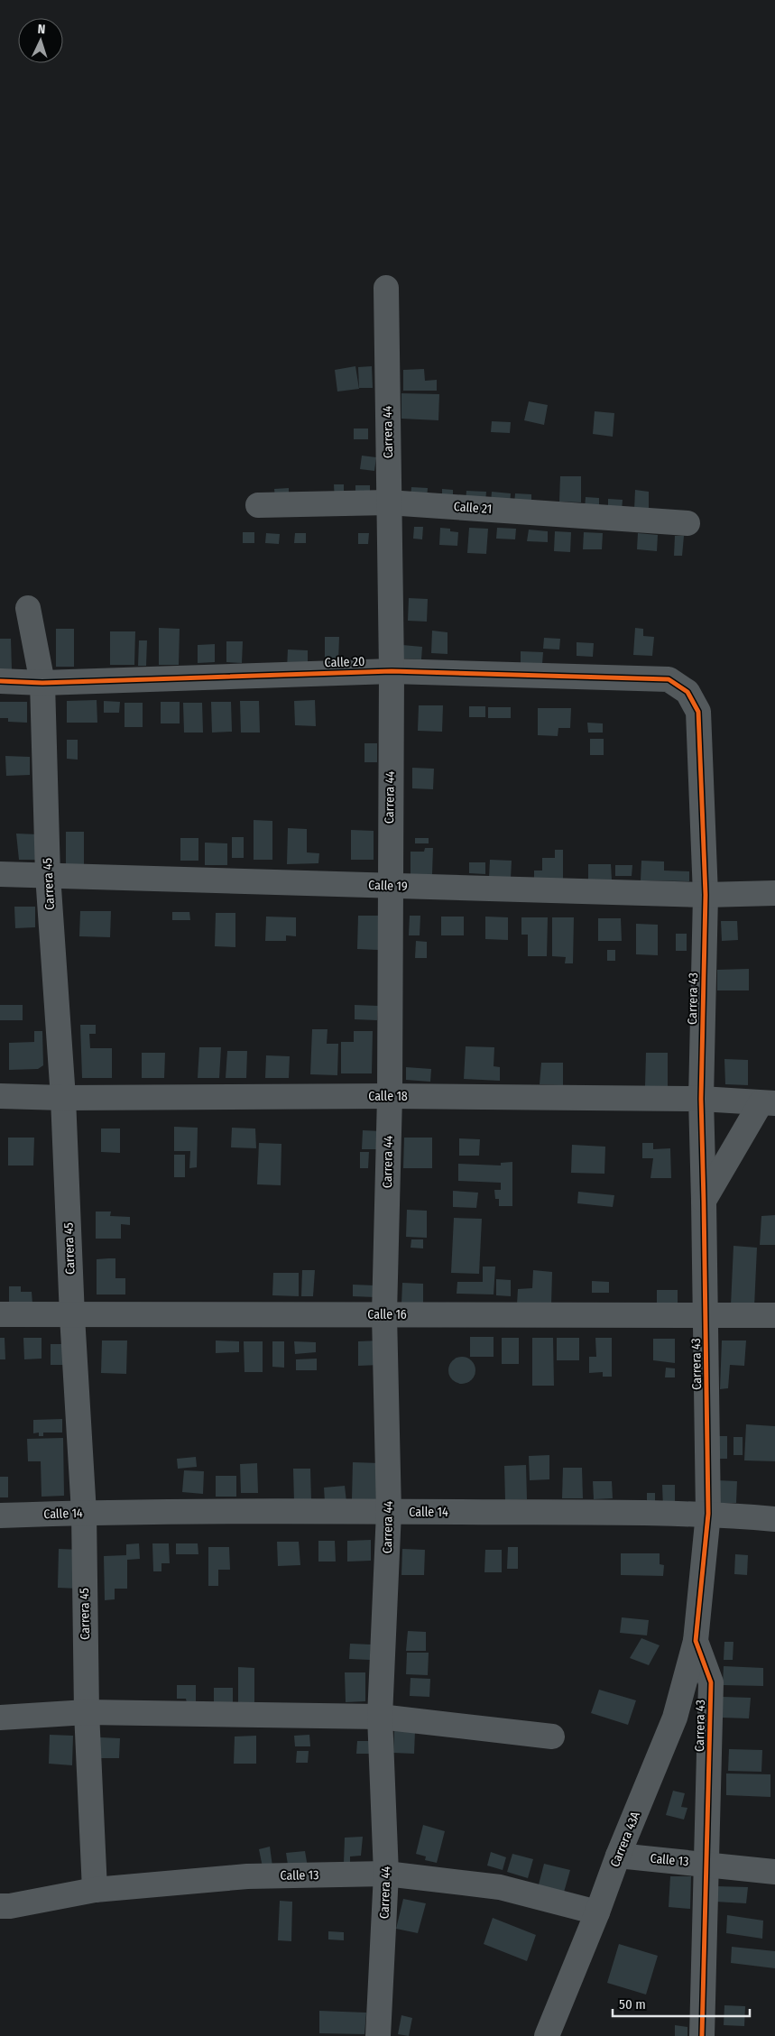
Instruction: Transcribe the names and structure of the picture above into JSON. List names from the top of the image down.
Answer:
{
  "streets": {
    "street": [
      "Carrera 44",
      "Calle 21",
      "Calle 20",
      "Carrera 45",
      "Calle 19",
      "Carrera 43",
      "Calle 18",
      "Calle 16",
      "Calle 14",
      "Carrera 43A",
      "Calle 13"
    ]
  },
  "crossings": [
    ["Carrera 44", "Calle 21"],
    ["Carrera 44", "Calle 20"],
    ["Carrera 44", "Calle 19"],
    ["Carrera 44", "Calle 18"],
    ["Carrera 44", "Calle 16"],
    ["Carrera 44", "Calle 14"],
    ["Carrera 44", "Calle 13"],
    ["Calle 20", "Carrera 45"],
    ["Calle 20", "Carrera 43"],
    ["Carrera 45", "Calle 19"],
    ["Carrera 45", "Calle 18"],
    ["Carrera 45", "Calle 16"],
    ["Carrera 45", "Calle 14"],
    ["Carrera 45", "Calle 13"],
    ["Calle 19", "Carrera 43"],
    ["Carrera 43", "Calle 18"],
    ["Carrera 43", "Calle 16"],
    ["Carrera 43", "Calle 14"],
    ["Carrera 43", "Carrera 43A"],
    ["Carrera 43", "Calle 13"],
    ["Carrera 43A", "Calle 13"]
  ],
  "scale_bar": "50 m",
  "north": "top"
}
